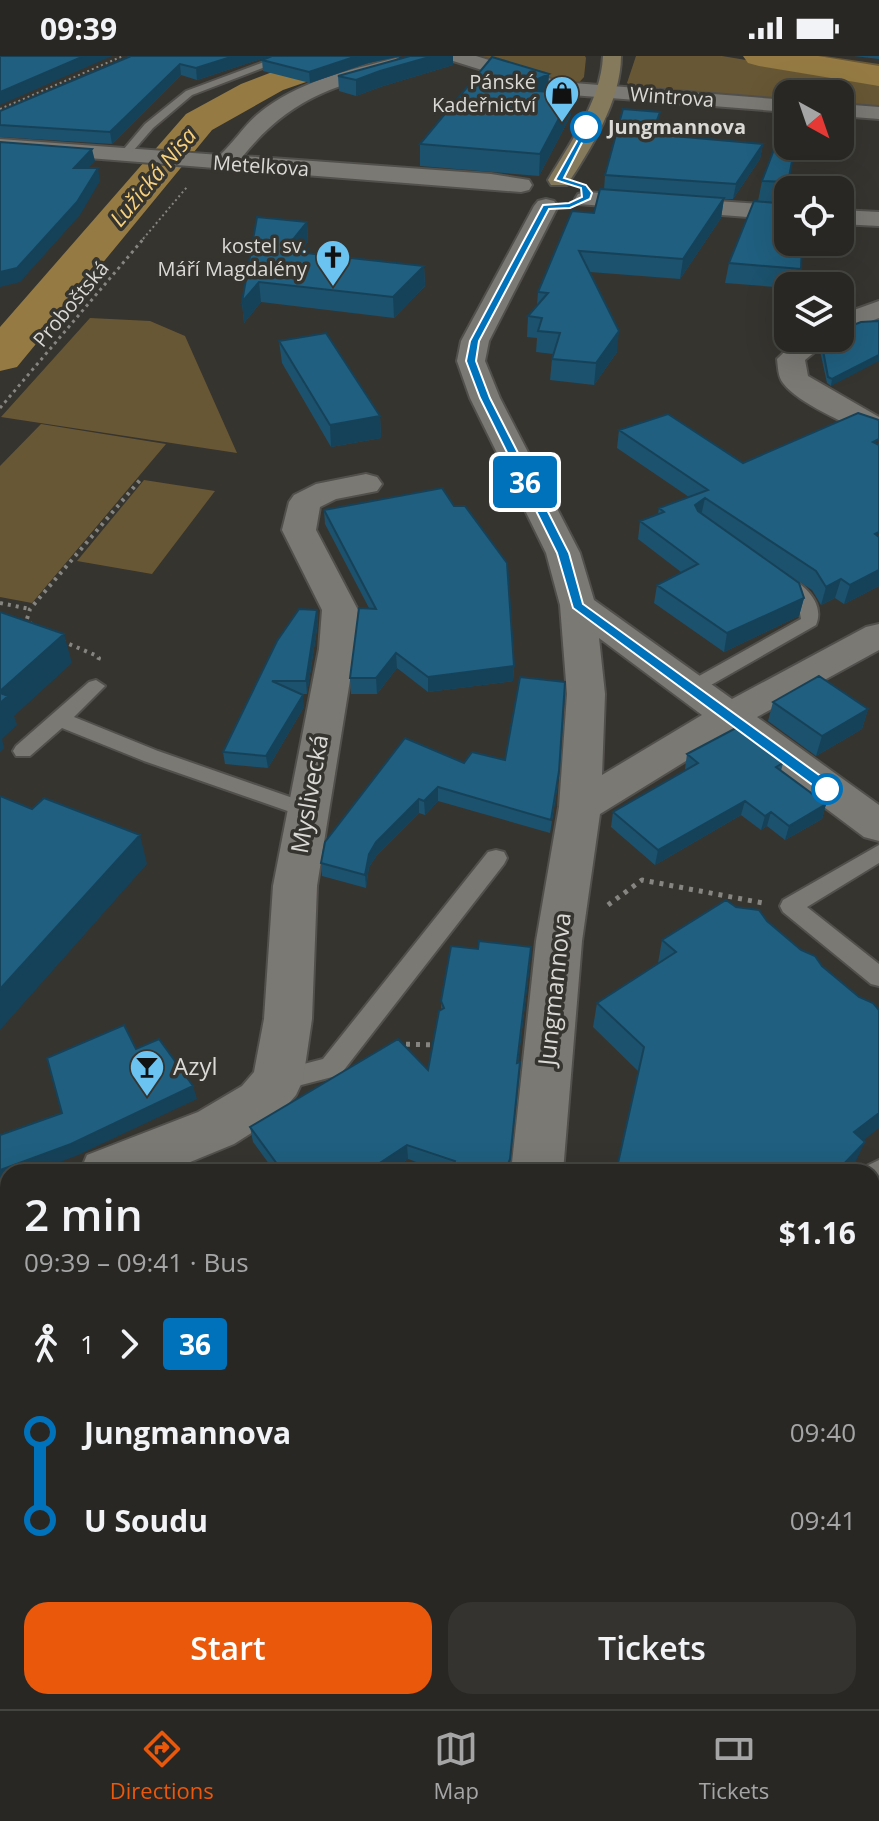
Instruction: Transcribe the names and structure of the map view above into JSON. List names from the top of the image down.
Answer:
{
  "streets": {
    "street": [
      "Wintrova",
      "Metelkova",
      "Myslivecká",
      "Jungmannova"
    ],
    "path": ["Proboštská"]
  },
  "crossings": [
    ["Metelkova", "Proboštská"]
  ],
  "water": ["Lužická Nisa"],
  "places": {
    "shop": ["Pánské Kadeřnictví"],
    "other": ["Jungmannova"],
    "church": ["kostel sv. Máří Magdalény"],
    "bar": ["Azyl"]
  },
  "lines": ["bus line 36"],
  "north": "bottom right",
  "page": {
    "status": "09:39",
    "on_map": "36",
    "heading": ["2 min", "09:39 – 09:41 · Bus", "$1.16"],
    "legs": ["1", "36"],
    "list": [
      {
        "name": "Jungmannova",
        "value": "09:40"
      },
      {
        "name": "U Soudu",
        "value": "09:41"
      }
    ],
    "buttons": ["Start", "Tickets"],
    "tabs": ["Directions", "Map", "Tickets"]
  }
}
